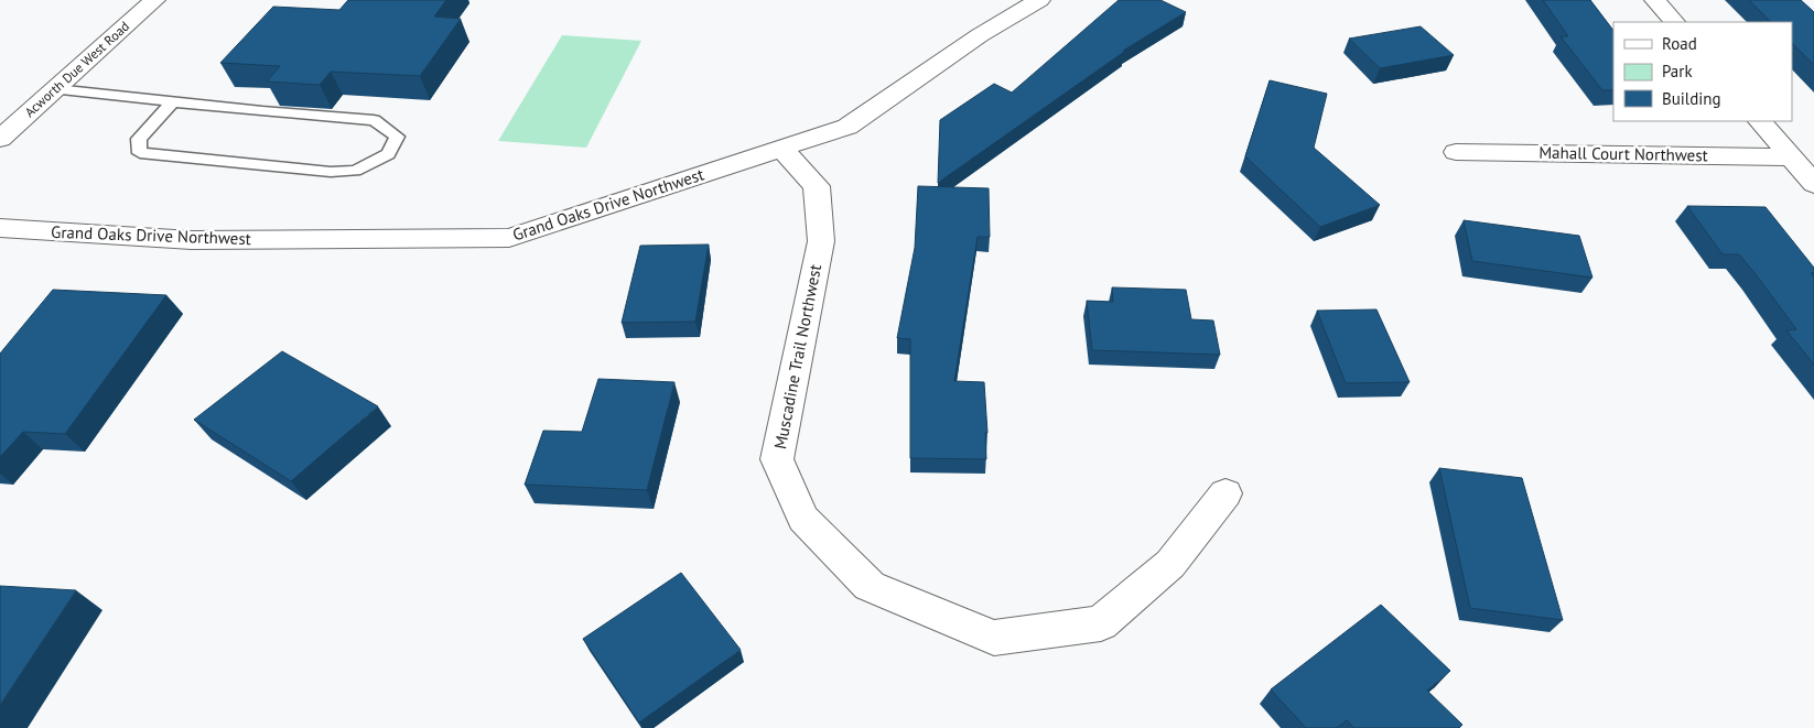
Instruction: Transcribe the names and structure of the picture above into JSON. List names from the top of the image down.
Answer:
{
  "streets": {
    "street": [
      "Acworth Due West Road",
      "Mahall Court Northwest",
      "Grand Oaks Drive Northwest",
      "Muscadine Trail Northwest"
    ]
  },
  "crossings": [
    ["Grand Oaks Drive Northwest", "Muscadine Trail Northwest"]
  ],
  "legend": ["Road", "Park", "Building"]
}
